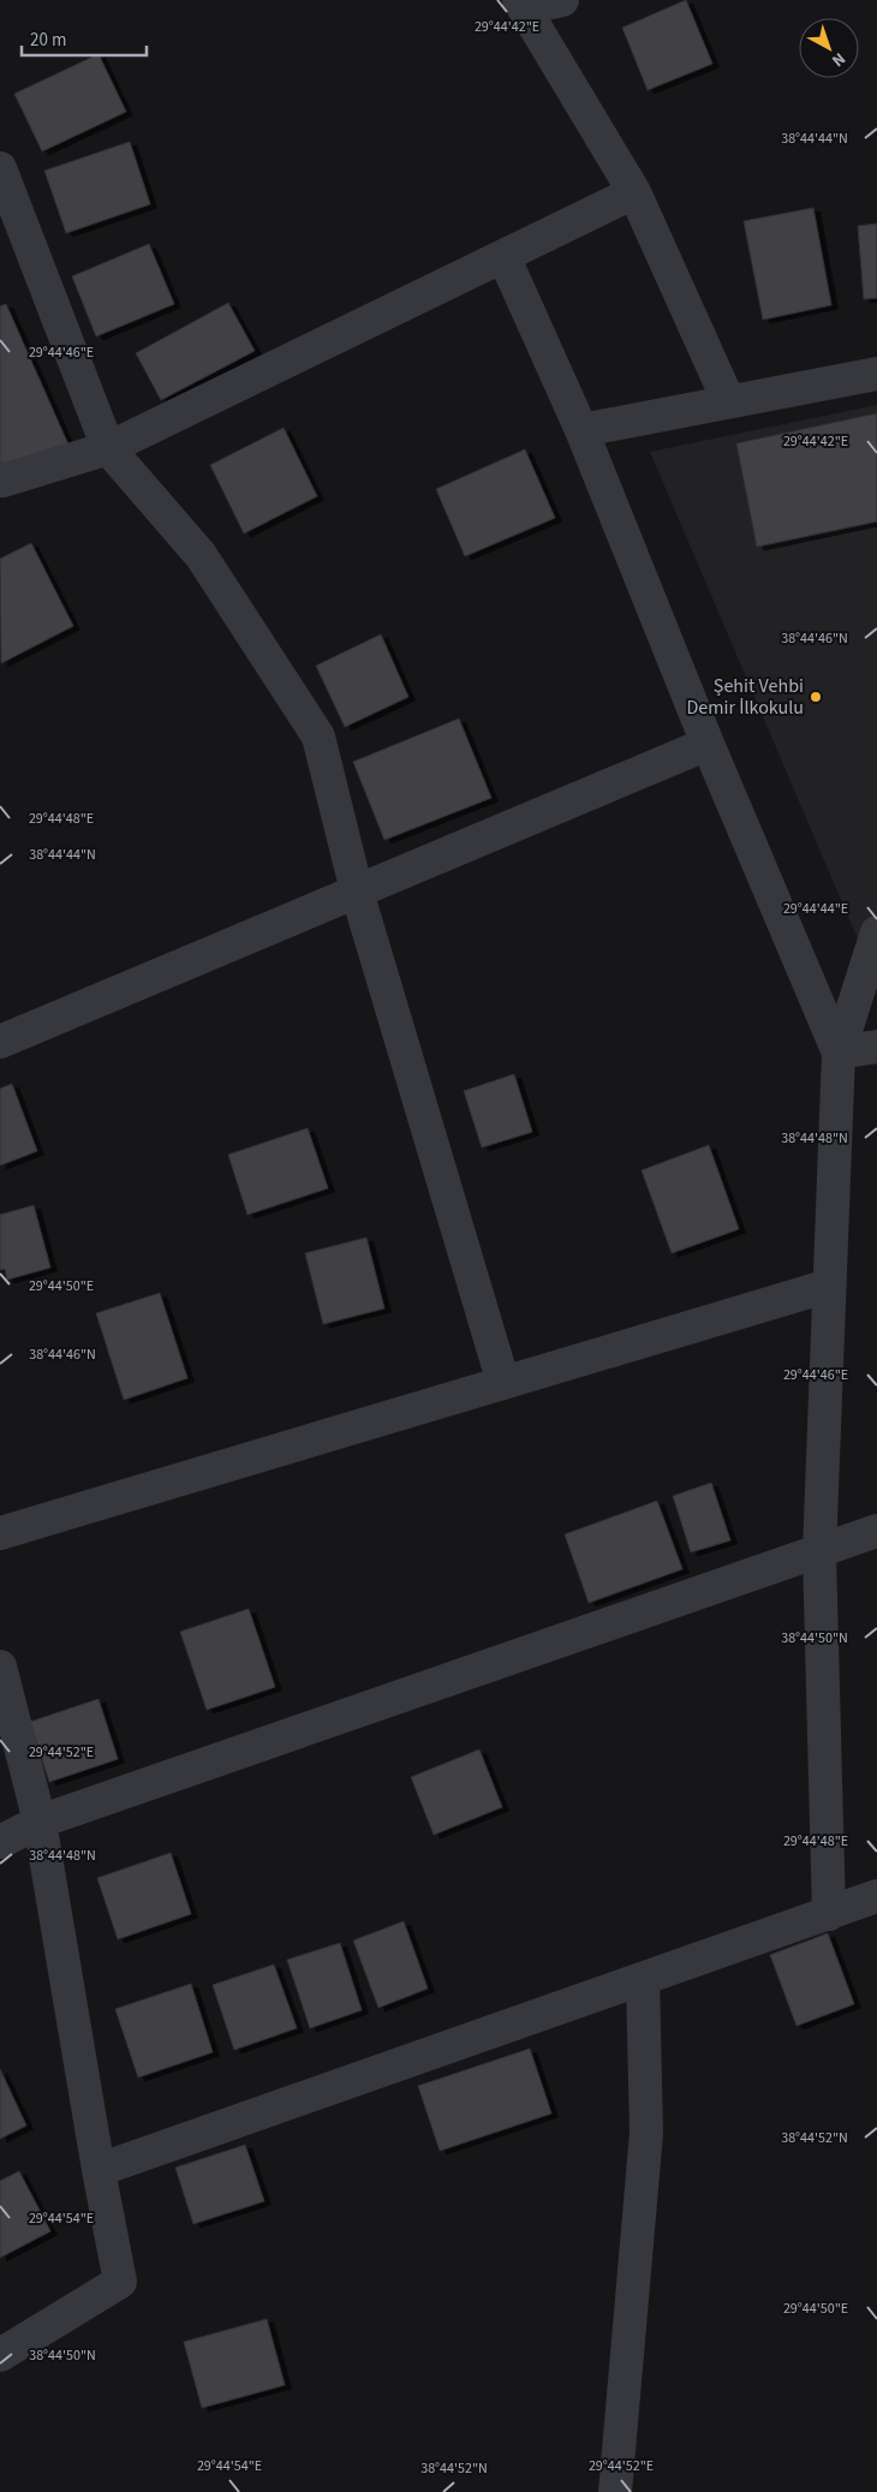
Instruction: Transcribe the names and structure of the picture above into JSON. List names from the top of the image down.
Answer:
{
  "places": ["Şehit Vehbi Demir İlkokulu"],
  "scale_bar": "20 m",
  "north": "bottom right",
  "coordinates": [
    "29°44'42\"E",
    "38°44'44\"N",
    "29°44'46\"E",
    "38°44'46\"N",
    "29°44'48\"E",
    "29°44'44\"E",
    "38°44'48\"N",
    "29°44'50\"E",
    "38°44'50\"N",
    "29°44'52\"E",
    "38°44'52\"N",
    "29°44'54\"E"
  ]
}
